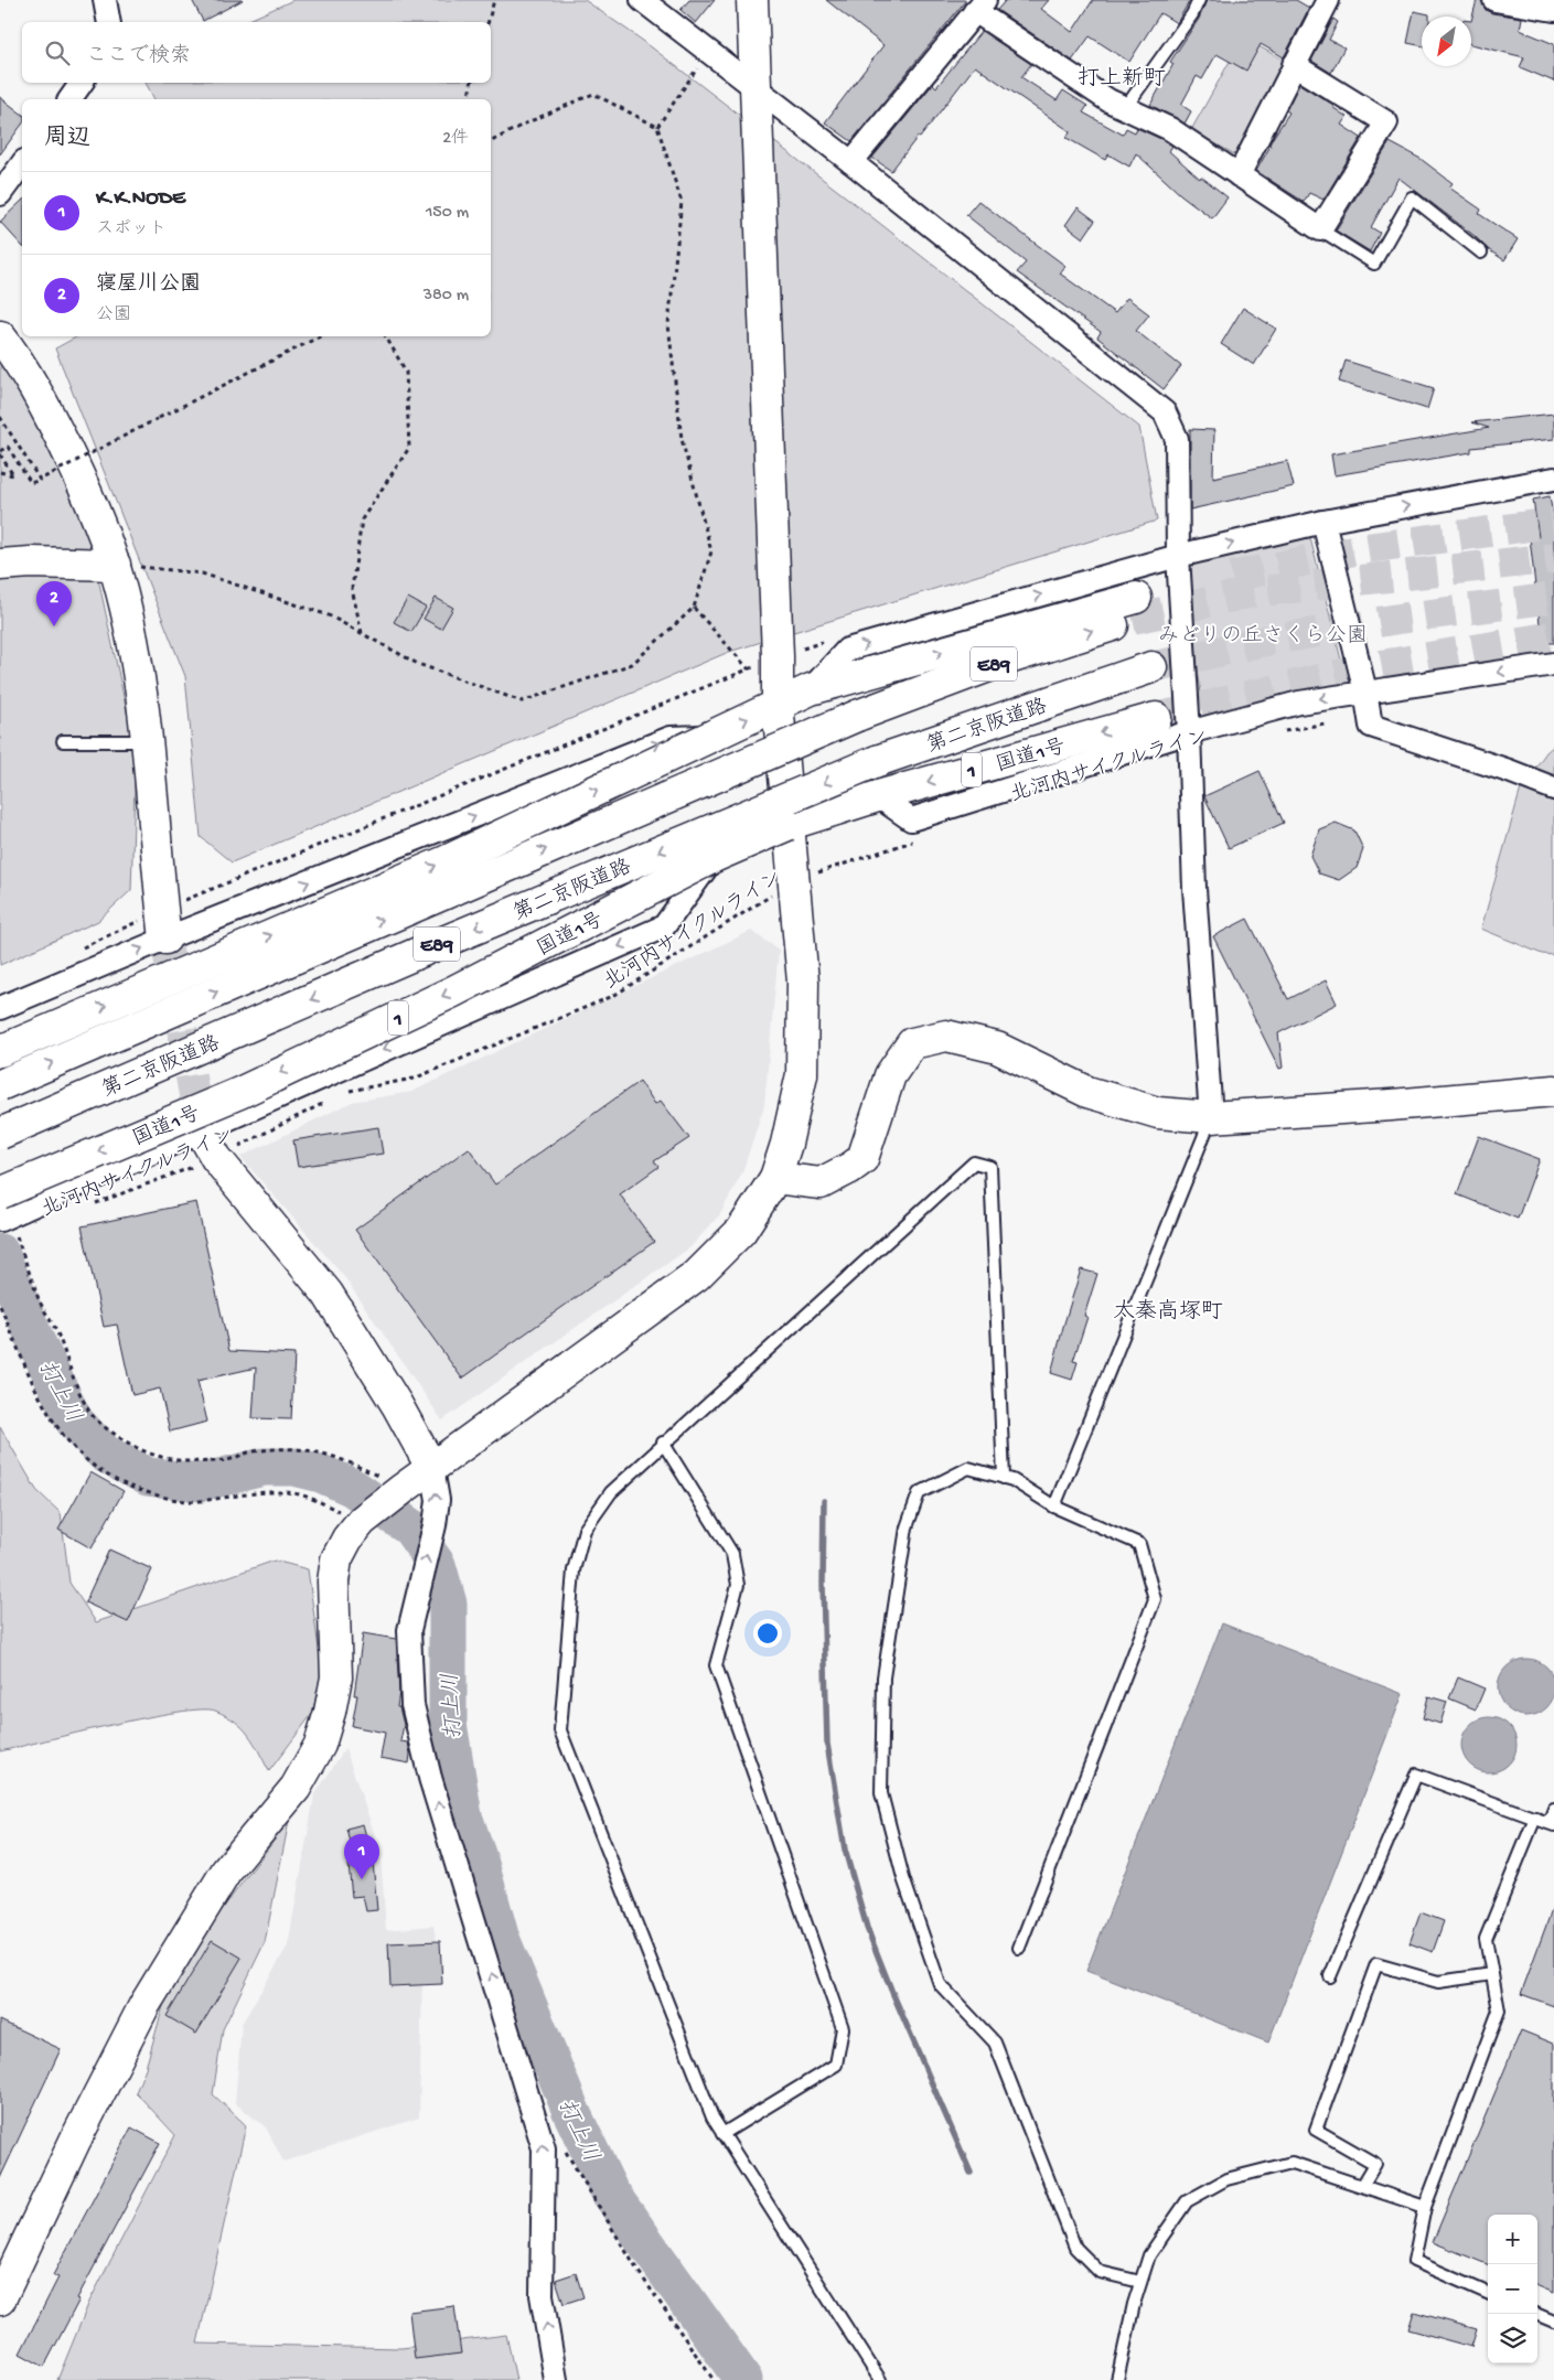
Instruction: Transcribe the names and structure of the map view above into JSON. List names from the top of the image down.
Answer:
{
  "streets": {
    "main road": [
      "E89",
      "第二京阪道路",
      "国道1号",
      "1"
    ],
    "path": ["北河内サイクルライン"]
  },
  "districts": ["打上新町", "太秦高塚町"],
  "water": ["打上川"],
  "parks": ["みどりの丘さくら公園"],
  "north": "bottom left",
  "page": {
    "search": "ここで検索",
    "heading": ["周辺", "2件"],
    "list": [
      {
        "mark": "1",
        "name": "K.K.NODE",
        "note": "スポット",
        "value": "150 m"
      },
      {
        "mark": "2",
        "name": "寝屋川公園",
        "note": "公園",
        "value": "380 m"
      }
    ],
    "pins": ["2", "1"],
    "map_buttons": ["+", "−"]
  }
}
